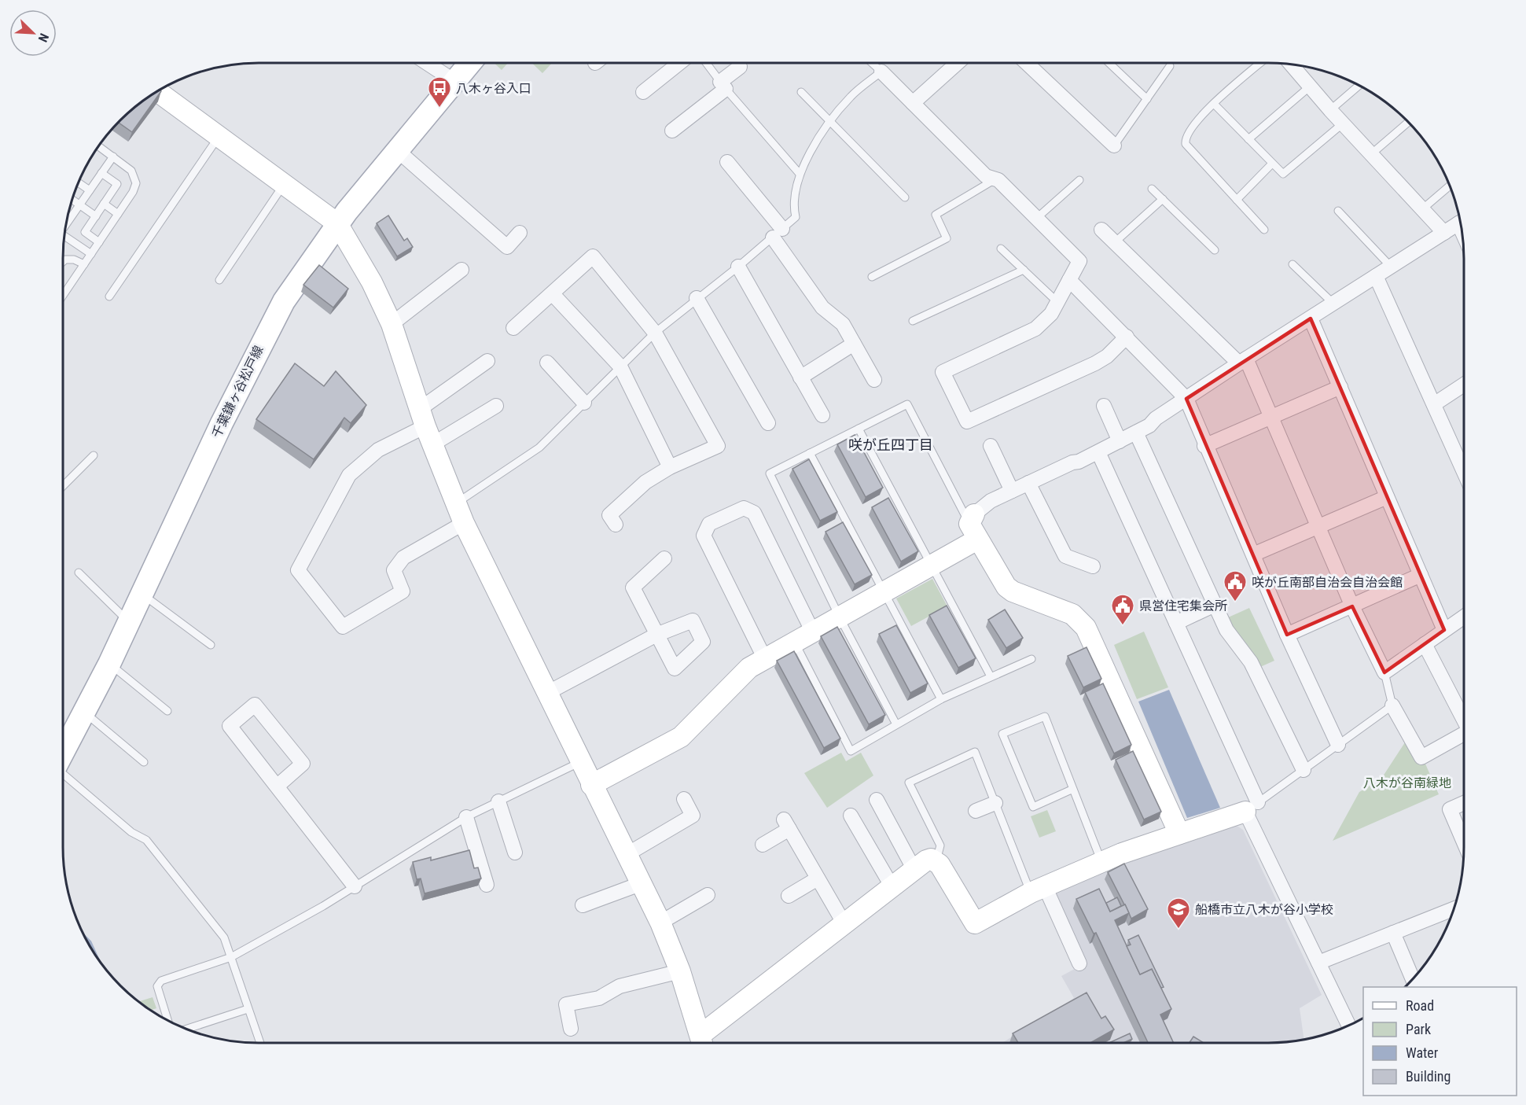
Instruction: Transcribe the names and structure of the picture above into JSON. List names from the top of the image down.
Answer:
{
  "streets": {
    "main road": ["千葉鎌ヶ谷松戸線"]
  },
  "districts": ["咲が丘四丁目"],
  "parks": ["八木が谷南緑地"],
  "places": {
    "bus stop": ["八木ヶ谷入口"],
    "public building": ["咲が丘南部自治会自治会館", "県営住宅集会所"],
    "school or university": ["船橋市立八木が谷小学校"]
  },
  "legend": [
    "Road",
    "Park",
    "Water",
    "Building"
  ],
  "north": "bottom right"
}
